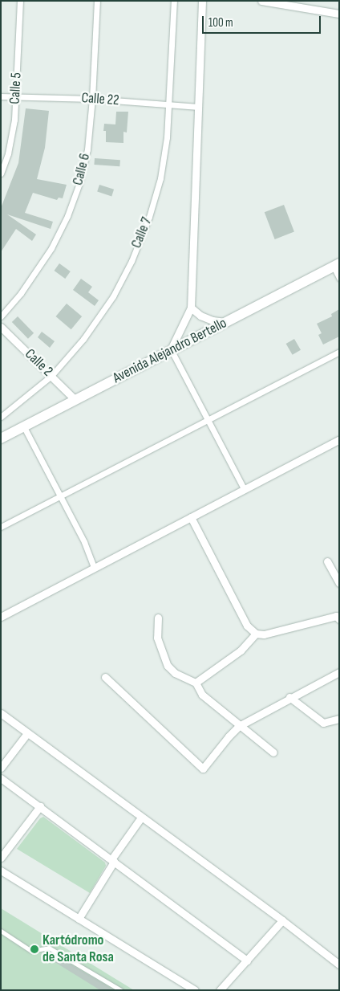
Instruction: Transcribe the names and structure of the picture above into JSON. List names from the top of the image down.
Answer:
{
  "streets": {
    "main road": ["Avenida Alejandro Bertello"],
    "street": [
      "Calle 5",
      "Calle 22",
      "Calle 6",
      "Calle 7",
      "Calle 2"
    ]
  },
  "crossings": [
    ["Calle 5", "Calle 22"],
    ["Calle 22", "Calle 6"],
    ["Calle 22", "Calle 7"],
    ["Calle 7", "Calle 2"],
    ["Avenida Alejandro Bertello", "Calle 2"]
  ],
  "places": ["Kartódromo de Santa Rosa"],
  "scale_bar": "100 m"
}
